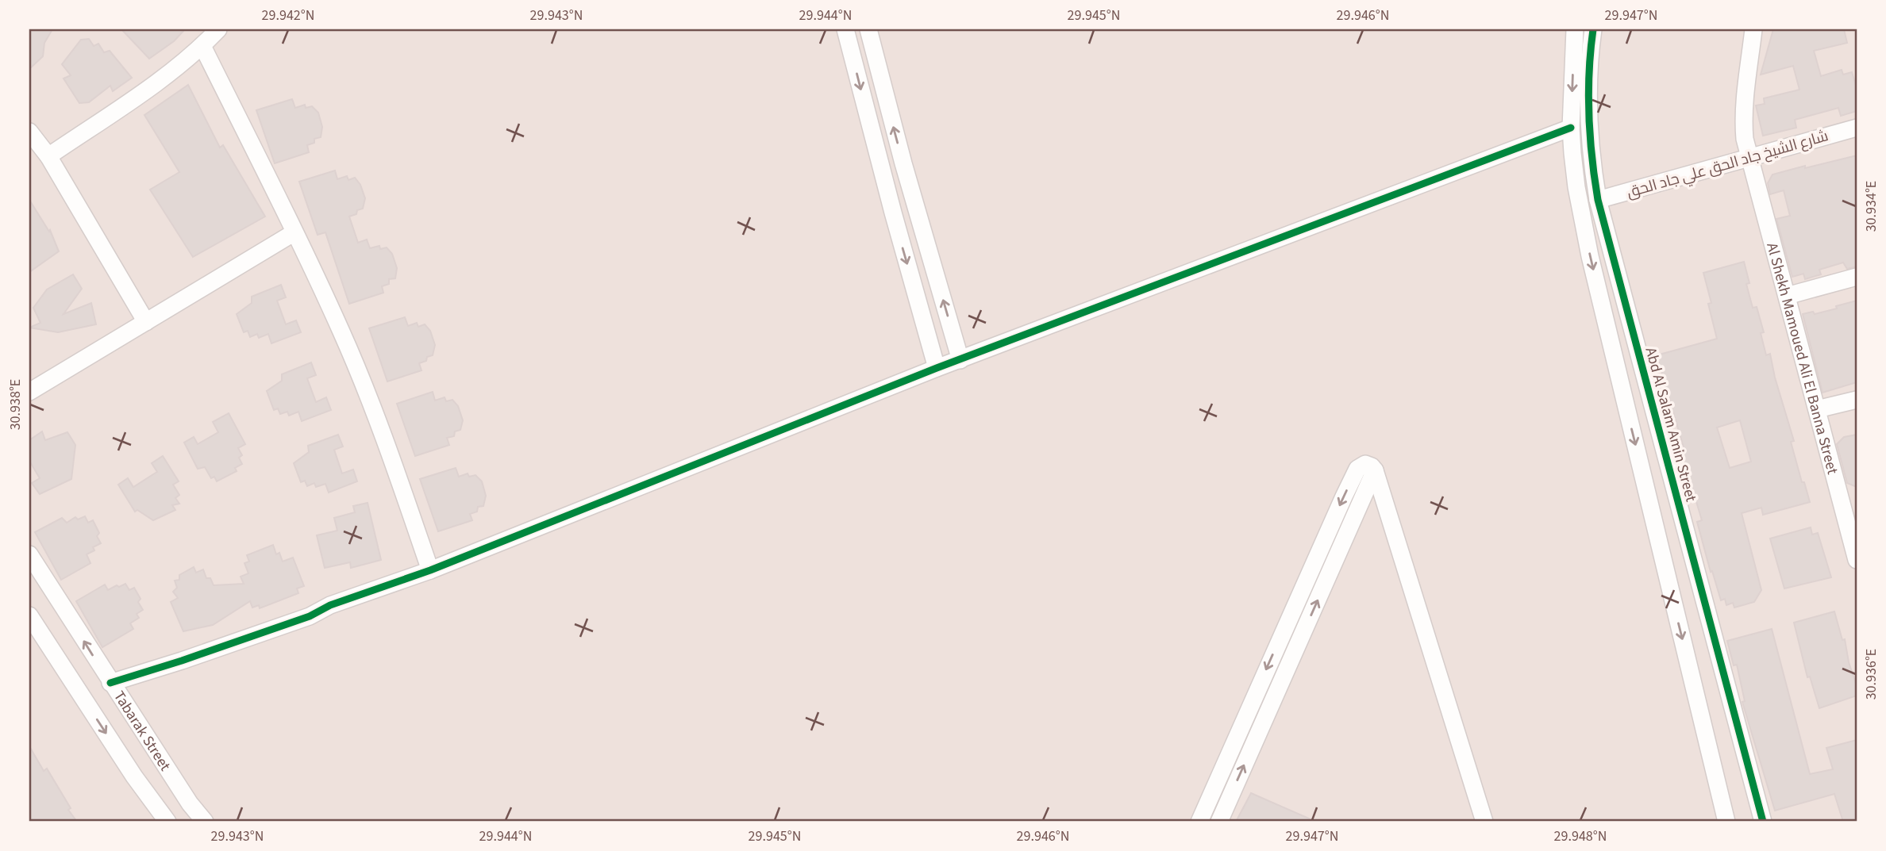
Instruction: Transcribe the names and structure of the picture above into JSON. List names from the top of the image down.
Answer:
{
  "streets": {
    "street": [
      "شارع الشيخ جاد الحق علي جاد الحق",
      "Al Shekh Mamoued Ali El Banna Street",
      "Abd Al Salam Amin Street",
      "Tabarak Street"
    ]
  },
  "crossings": [
    ["شارع الشيخ جاد الحق علي جاد الحق", "Al Shekh Mamoued Ali El Banna Street"],
    ["شارع الشيخ جاد الحق علي جاد الحق", "Abd Al Salam Amin Street"]
  ],
  "coordinates": [
    "29.942°N",
    "29.943°N",
    "29.944°N",
    "29.945°N",
    "29.946°N",
    "29.947°N",
    "30.934°E",
    "30.938°E",
    "30.936°E",
    "29.948°N"
  ]
}
